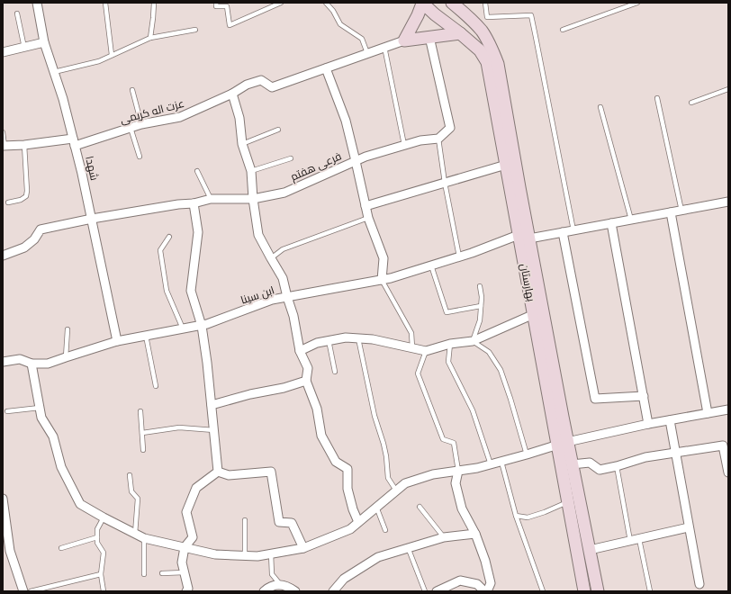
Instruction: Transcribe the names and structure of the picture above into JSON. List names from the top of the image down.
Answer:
{
  "streets": {
    "street": [
      "عزت اله کریمی",
      "فرعی هفتم",
      "شهدا",
      "بهارستان",
      "ابن سینا"
    ]
  },
  "crossings": [
    ["عزت اله کریمی", "شهدا"],
    ["فرعی هفتم", "شهدا"],
    ["شهدا", "ابن سینا"],
    ["بهارستان", "ابن سینا"]
  ]
}
